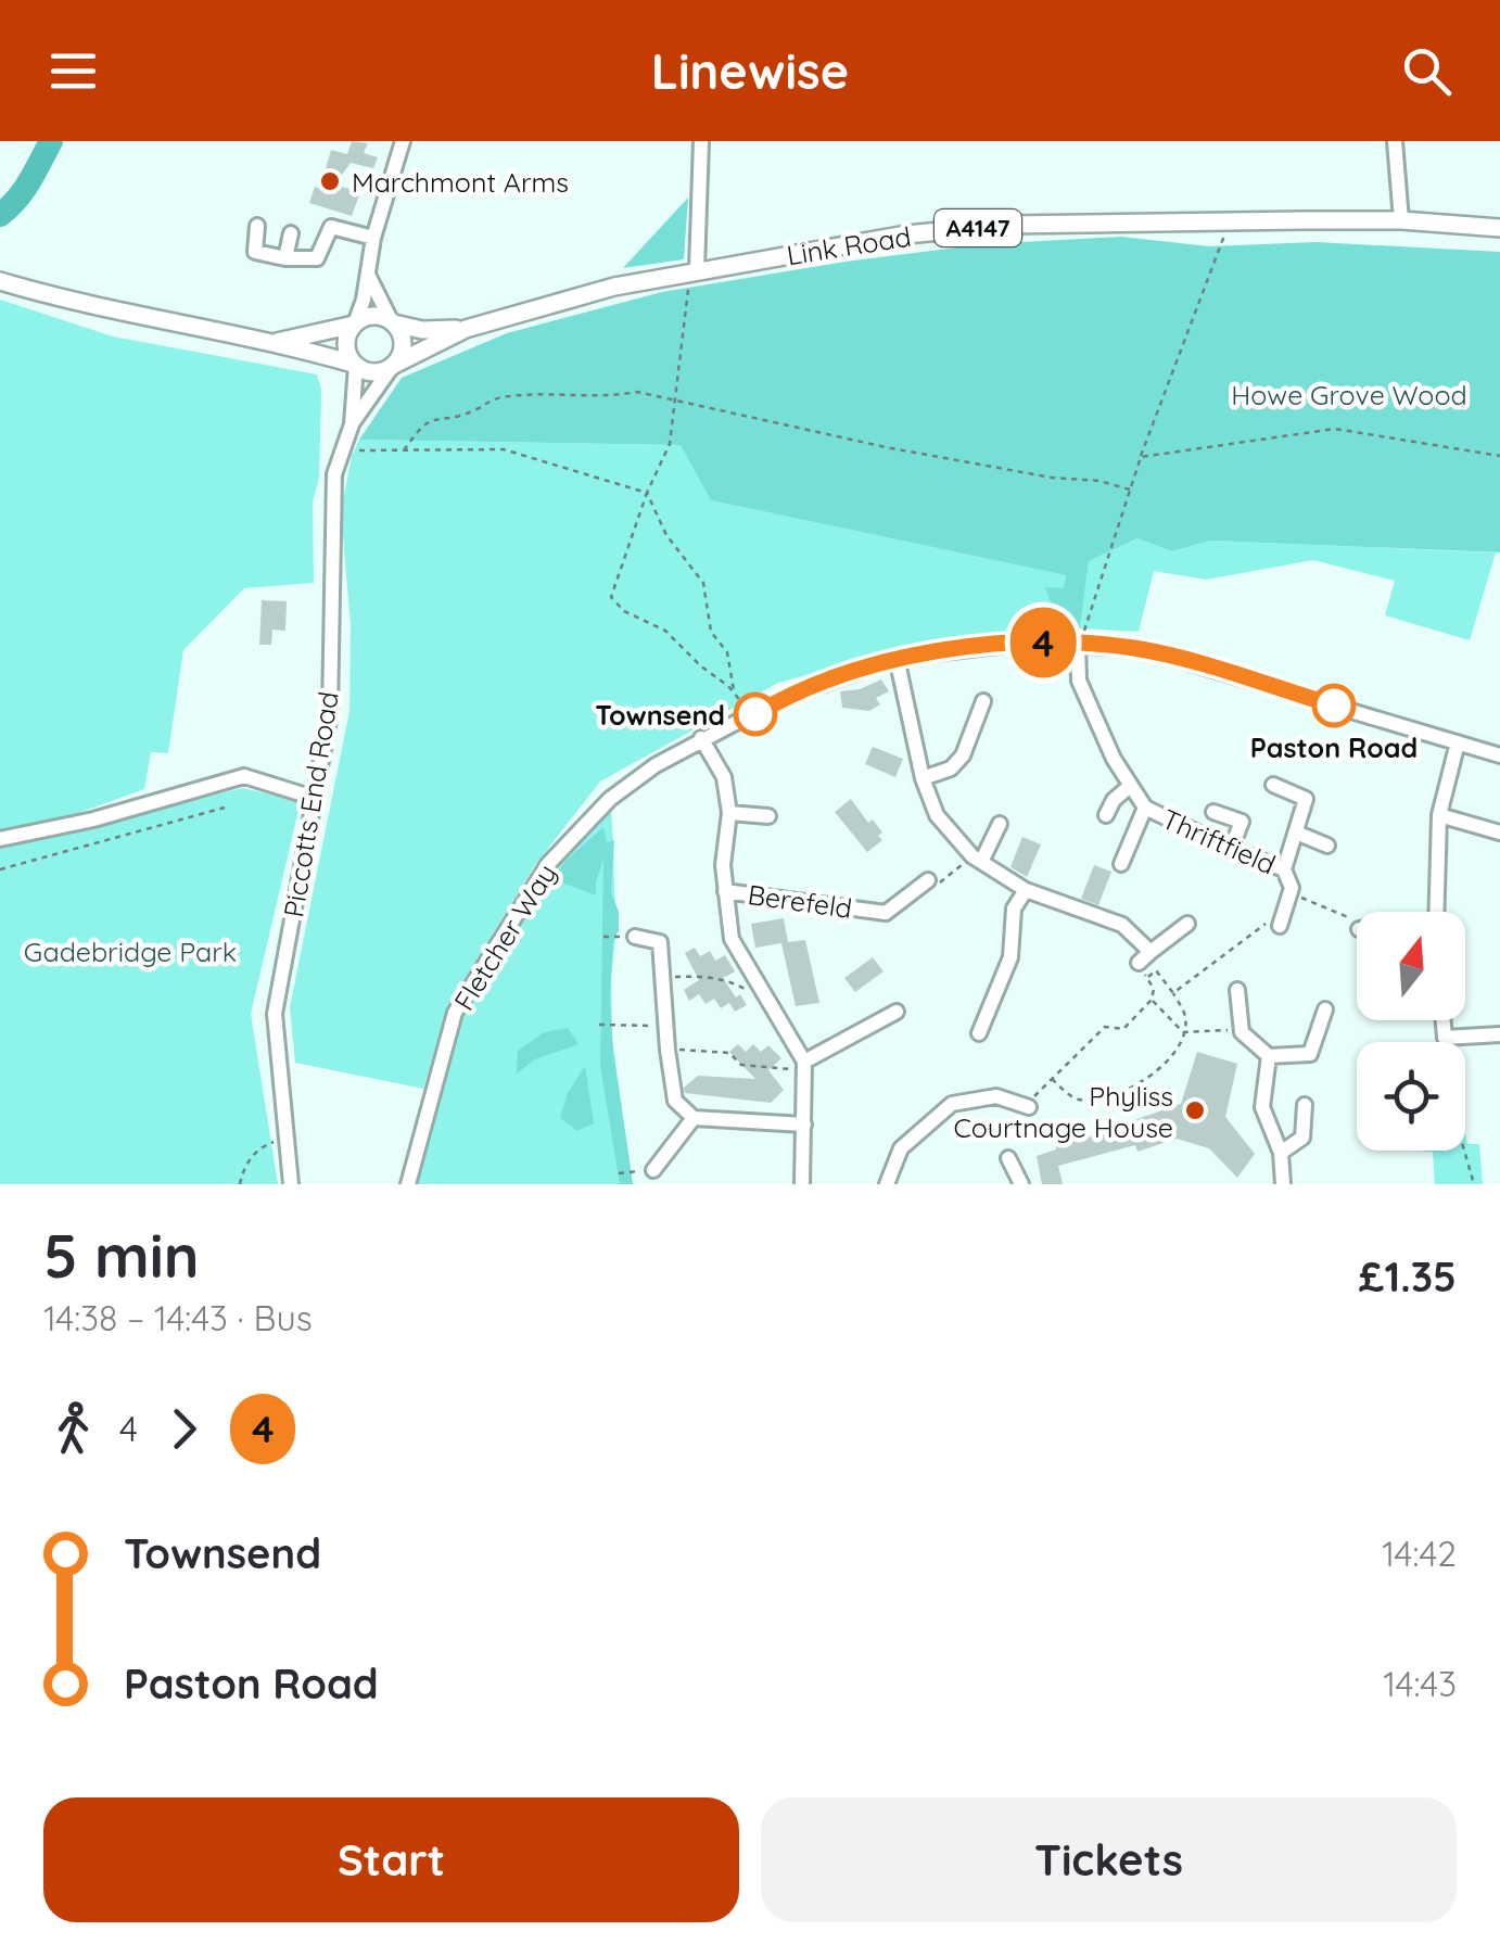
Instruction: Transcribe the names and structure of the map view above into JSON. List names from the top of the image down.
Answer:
{
  "streets": {
    "main road": ["A4147", "Link Road"],
    "street": [
      "Piccotts End Road",
      "Thriftfield",
      "Berefeld",
      "Fletcher Way"
    ]
  },
  "crossings": [
    ["Link Road", "Piccotts End Road"],
    ["Thriftfield", "Fletcher Way"]
  ],
  "parks": ["Howe Grove Wood", "Gadebridge Park"],
  "places": [
    "Marchmont Arms",
    "Paston Road",
    "Townsend",
    "Phyliss Courtnage House"
  ],
  "lines": ["bus line 4"],
  "north": "top",
  "page": {
    "header": "Linewise",
    "on_map": "4",
    "heading": ["5 min", "14:38 – 14:43 · Bus", "£1.35"],
    "legs": ["4", "4"],
    "list": [
      {
        "name": "Townsend",
        "value": "14:42"
      },
      {
        "name": "Paston Road",
        "value": "14:43"
      }
    ],
    "buttons": ["Start", "Tickets"]
  }
}
